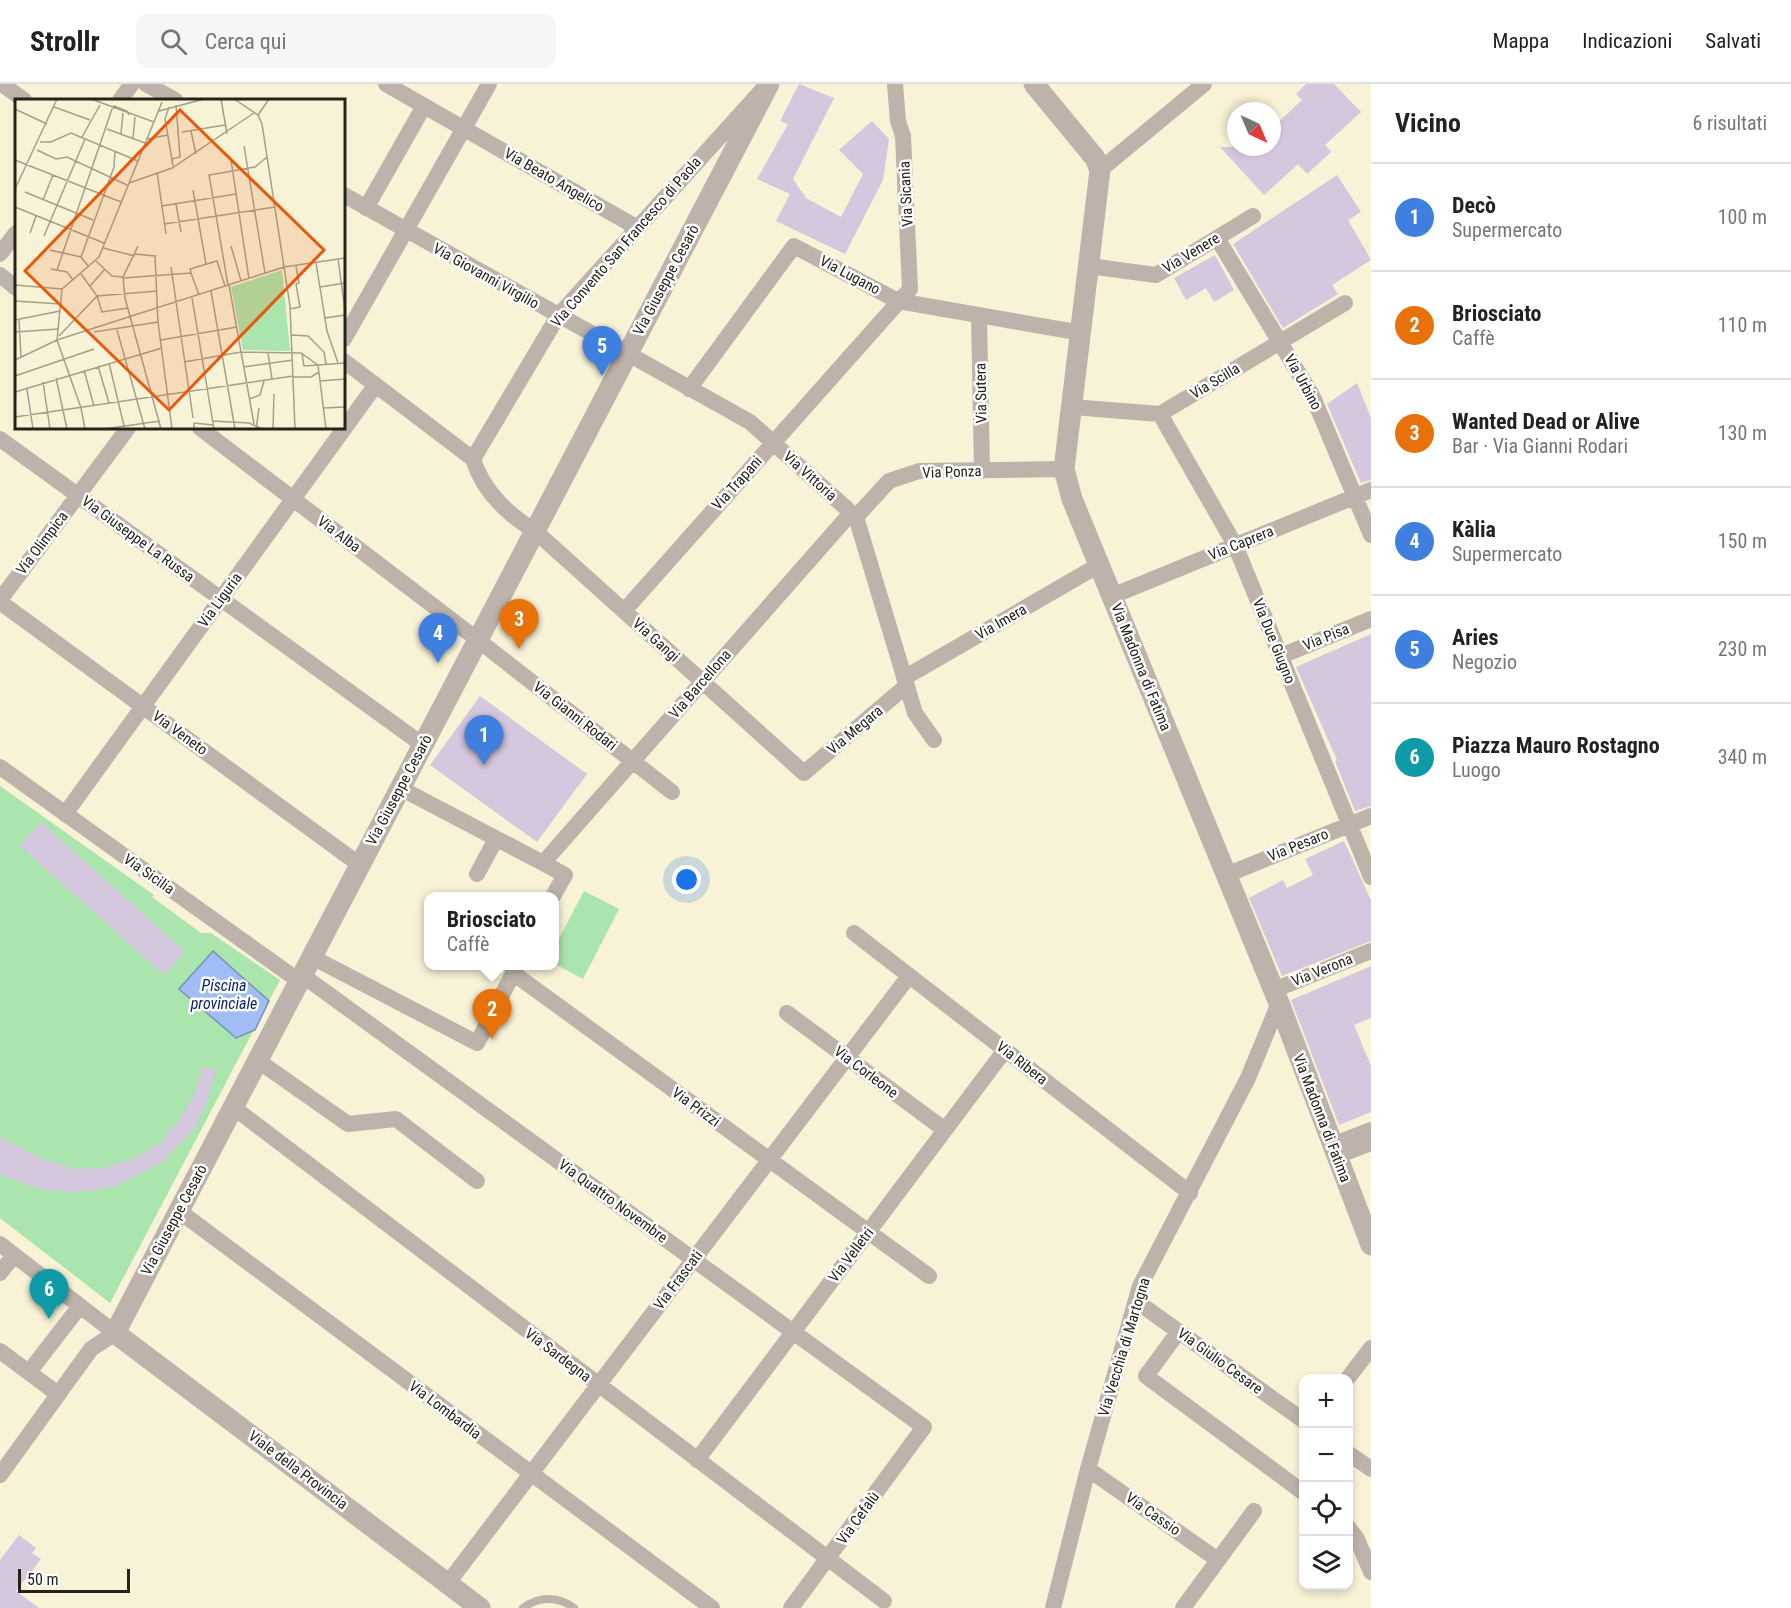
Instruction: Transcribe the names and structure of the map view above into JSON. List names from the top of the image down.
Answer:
{
  "streets": {
    "street": [
      "Via Beato Angelico",
      "Via Sicania",
      "Via Convento San Francesco di Paola",
      "Via Venere",
      "Via Lugano",
      "Via Giovanni Virgilio",
      "Via Giuseppe Cesarò",
      "Via Scilla",
      "Via Urbino",
      "Via Sutera",
      "Via Ponza",
      "Via Vittoria",
      "Via Trapani",
      "Via Alba",
      "Via Giuseppe La Russa",
      "Via Olimpica",
      "Via Caprera",
      "Via Liguria",
      "Via Imera",
      "Via Pisa",
      "Via Gangi",
      "Via Due Giugno",
      "Via Madonna di Fatima",
      "Via Barcellona",
      "Via Gianni Rodari",
      "Via Megara",
      "Via Veneto",
      "Via Pesaro",
      "Via Sicilia",
      "Via Verona",
      "Via Ribera",
      "Via Corleone",
      "Via Prizzi",
      "Via Quattro Novembre",
      "Via Velletri",
      "Via Frascati",
      "Via Vecchia di Martogna",
      "Via Sardegna",
      "Via Giulio Cesare",
      "Via Lombardia",
      "Viale della Provincia",
      "Via Cassio",
      "Via Cefalù"
    ]
  },
  "crossings": [
    ["Via Beato Angelico", "Via Convento San Francesco di Paola"],
    ["Via Sicania", "Via Lugano"],
    ["Via Sicania", "Via Trapani"],
    ["Via Convento San Francesco di Paola", "Via Giovanni Virgilio"],
    ["Via Convento San Francesco di Paola", "Via Giuseppe Cesarò"],
    ["Via Convento San Francesco di Paola", "Via Vittoria"],
    ["Via Convento San Francesco di Paola", "Via Gangi"],
    ["Via Venere", "Via Urbino"],
    ["Via Venere", "Via Madonna di Fatima"],
    ["Via Lugano", "Via Sutera"],
    ["Via Lugano", "Via Vittoria"],
    ["Via Lugano", "Via Trapani"],
    ["Via Lugano", "Via Madonna di Fatima"],
    ["Via Giovanni Virgilio", "Via Vittoria"],
    ["Via Giuseppe Cesarò", "Via Vittoria"],
    ["Via Giuseppe Cesarò", "Via Alba"],
    ["Via Giuseppe Cesarò", "Via Giuseppe La Russa"],
    ["Via Giuseppe Cesarò", "Via Gangi"],
    ["Via Giuseppe Cesarò", "Via Gianni Rodari"],
    ["Via Giuseppe Cesarò", "Via Veneto"],
    ["Via Giuseppe Cesarò", "Via Sicilia"],
    ["Via Giuseppe Cesarò", "Via Quattro Novembre"],
    ["Via Giuseppe Cesarò", "Via Sardegna"],
    ["Via Giuseppe Cesarò", "Via Lombardia"],
    ["Via Giuseppe Cesarò", "Viale della Provincia"],
    ["Via Scilla", "Via Urbino"],
    ["Via Scilla", "Via Due Giugno"],
    ["Via Urbino", "Via Caprera"],
    ["Via Sutera", "Via Ponza"],
    ["Via Ponza", "Via Vittoria"],
    ["Via Ponza", "Via Madonna di Fatima"],
    ["Via Ponza", "Via Barcellona"],
    ["Via Vittoria", "Via Trapani"],
    ["Via Vittoria", "Via Barcellona"],
    ["Via Trapani", "Via Gangi"],
    ["Via Alba", "Via Liguria"],
    ["Via Alba", "Via Gianni Rodari"],
    ["Via Giuseppe La Russa", "Via Olimpica"],
    ["Via Giuseppe La Russa", "Via Liguria"],
    ["Via Olimpica", "Via Veneto"],
    ["Via Caprera", "Via Due Giugno"],
    ["Via Caprera", "Via Madonna di Fatima"],
    ["Via Liguria", "Via Veneto"],
    ["Via Liguria", "Via Sicilia"],
    ["Via Imera", "Via Madonna di Fatima"],
    ["Via Imera", "Via Megara"],
    ["Via Pisa", "Via Due Giugno"],
    ["Via Gangi", "Via Barcellona"],
    ["Via Gangi", "Via Megara"],
    ["Via Due Giugno", "Via Pesaro"],
    ["Via Madonna di Fatima", "Via Pesaro"],
    ["Via Madonna di Fatima", "Via Verona"],
    ["Via Madonna di Fatima", "Via Vecchia di Martogna"],
    ["Via Barcellona", "Via Gianni Rodari"],
    ["Via Sicilia", "Via Quattro Novembre"],
    ["Via Verona", "Via Vecchia di Martogna"],
    ["Via Ribera", "Via Velletri"],
    ["Via Ribera", "Via Frascati"],
    ["Via Ribera", "Via Vecchia di Martogna"],
    ["Via Corleone", "Via Velletri"],
    ["Via Corleone", "Via Frascati"],
    ["Via Prizzi", "Via Velletri"],
    ["Via Prizzi", "Via Frascati"],
    ["Via Quattro Novembre", "Via Velletri"],
    ["Via Quattro Novembre", "Via Frascati"],
    ["Via Quattro Novembre", "Via Cefalù"],
    ["Via Velletri", "Via Sardegna"],
    ["Via Frascati", "Via Sardegna"],
    ["Via Frascati", "Via Lombardia"],
    ["Via Frascati", "Viale della Provincia"],
    ["Via Vecchia di Martogna", "Via Giulio Cesare"],
    ["Via Vecchia di Martogna", "Via Cassio"],
    ["Via Sardegna", "Via Cefalù"]
  ],
  "water": ["Piscina provinciale"],
  "scale_bar": "50 m",
  "north": "bottom right",
  "page": {
    "header": "Strollr",
    "search": "Cerca qui",
    "nav": ["Mappa", "Indicazioni", "Salvati"],
    "heading": ["Vicino", "6 risultati"],
    "list": [
      {
        "mark": "1",
        "name": "Decò",
        "note": "Supermercato",
        "value": "100 m"
      },
      {
        "mark": "2",
        "name": "Briosciato",
        "note": "Caffè",
        "value": "110 m"
      },
      {
        "mark": "3",
        "name": "Wanted Dead or Alive",
        "note": "Bar · Via Gianni Rodari",
        "value": "130 m"
      },
      {
        "mark": "4",
        "name": "Kàlia",
        "note": "Supermercato",
        "value": "150 m"
      },
      {
        "mark": "5",
        "name": "Aries",
        "note": "Negozio",
        "value": "230 m"
      },
      {
        "mark": "6",
        "name": "Piazza Mauro Rostagno",
        "note": "Luogo",
        "value": "340 m"
      }
    ],
    "pins": [
      "5",
      "3",
      "4",
      "1",
      "2",
      "6"
    ],
    "popup": ["Briosciato", "Caffè"],
    "map_buttons": ["+", "−"],
    "scale": "50 m"
  }
}
